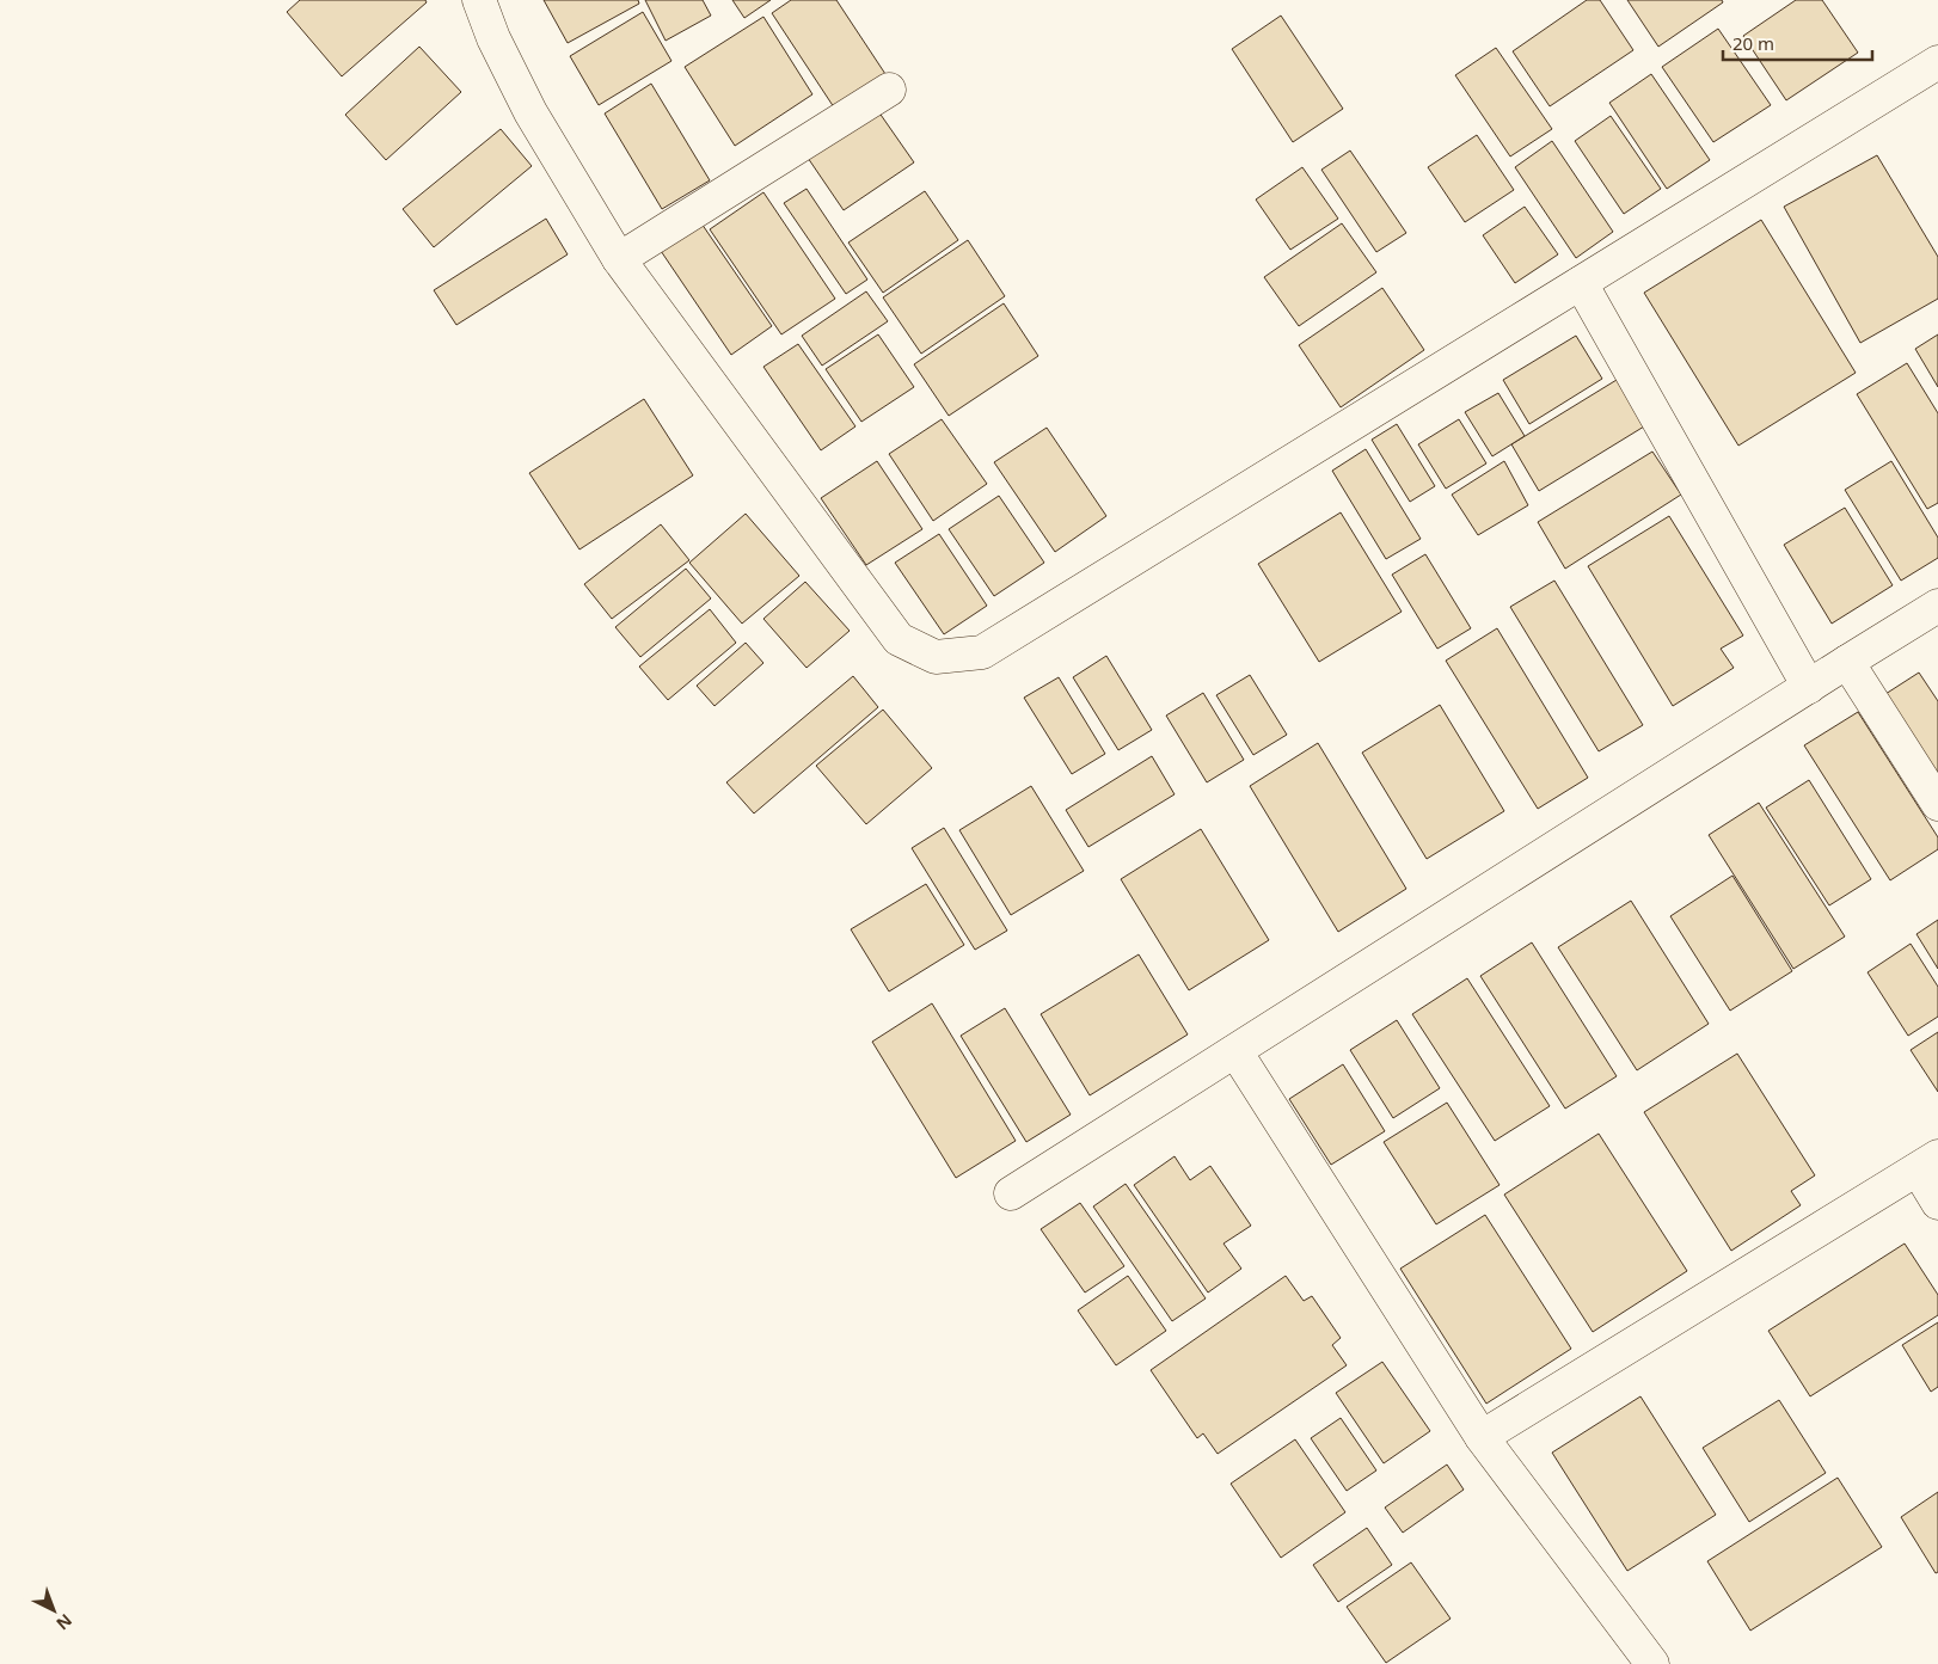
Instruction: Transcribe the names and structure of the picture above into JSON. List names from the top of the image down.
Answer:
{
  "scale_bar": "20 m",
  "north": "bottom right"
}
